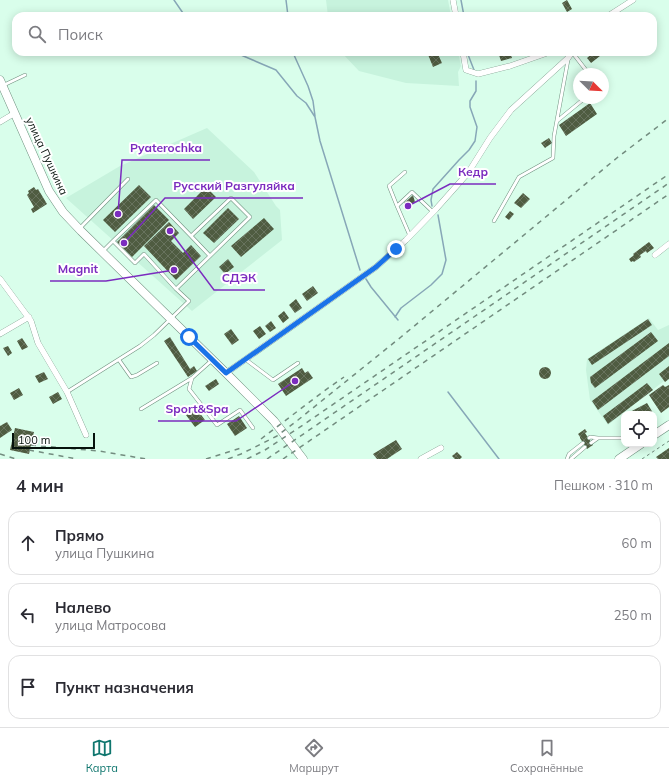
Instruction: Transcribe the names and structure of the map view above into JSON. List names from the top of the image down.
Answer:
{
  "streets": {
    "main road": ["улица Пушкина"]
  },
  "places": [
    "Кедр",
    "Pyaterochka",
    "СДЭК",
    "Русский Разгуляйка",
    "Magnit",
    "Sport&Spa"
  ],
  "scale_bar": "100 m",
  "north": "bottom right",
  "page": {
    "search": "Поиск",
    "scale": "100 m",
    "heading": ["4 мин", "Пешком · 310 m"],
    "list": [
      ["Прямо", "улица Пушкина", "60 m"],
      ["Налево", "улица Матросова", "250 m"],
      "Пункт назначения"
    ],
    "nav": ["Карта", "Маршрут", "Сохранённые"]
  }
}
